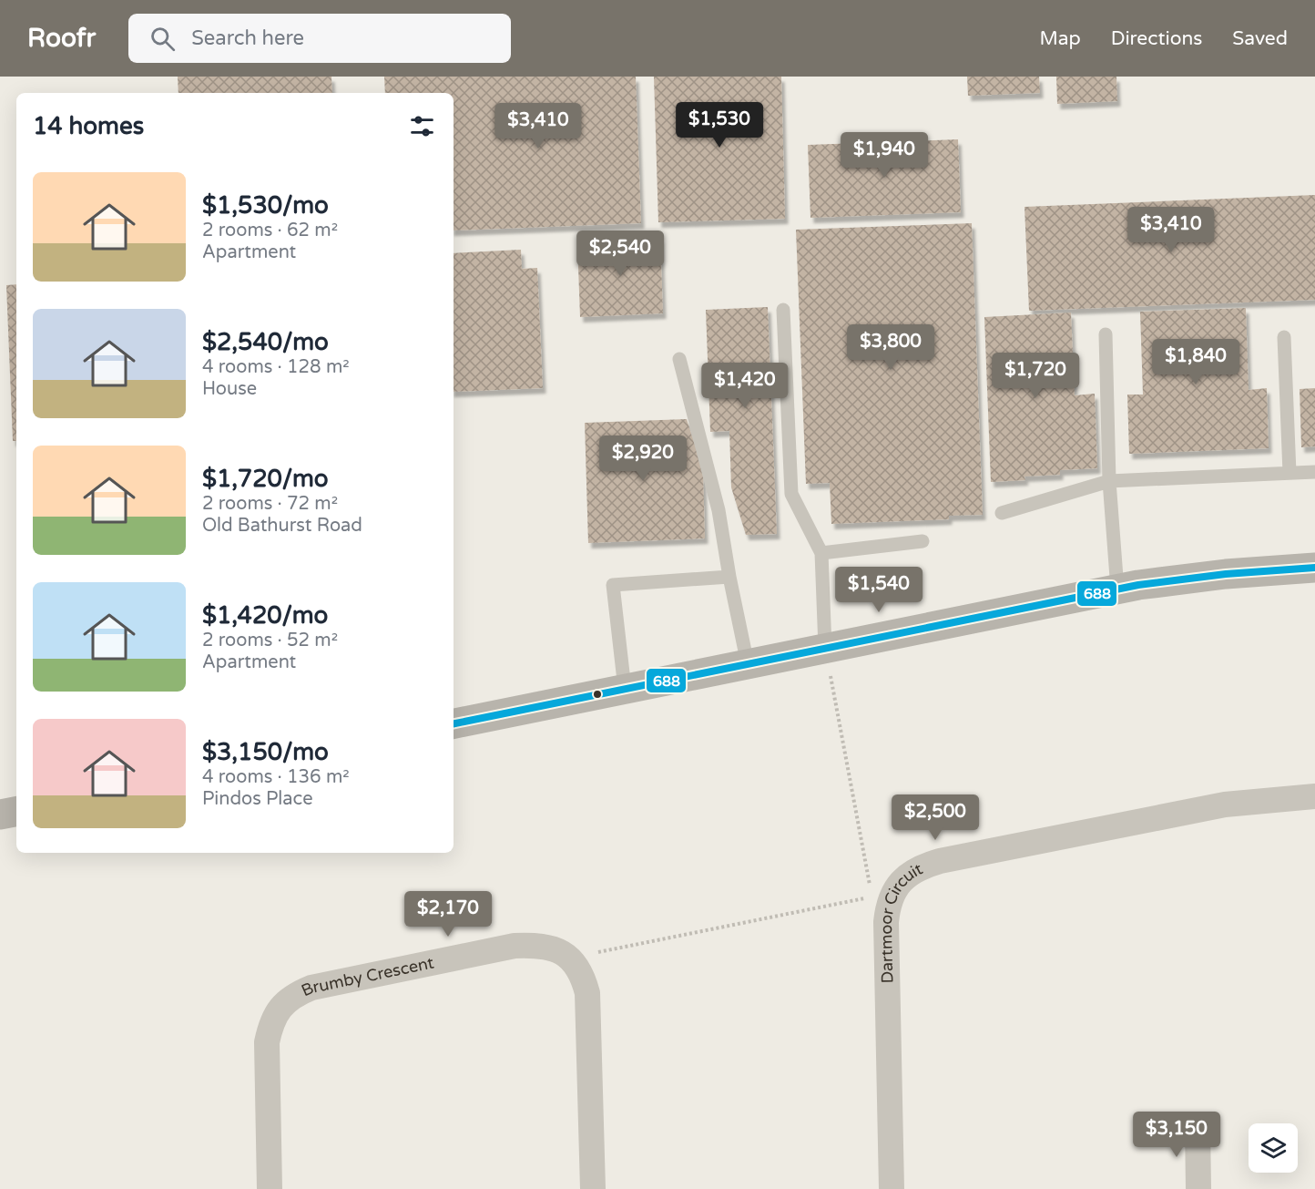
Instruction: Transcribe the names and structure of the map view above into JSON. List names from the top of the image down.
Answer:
{
  "streets": {
    "street": ["Dartmoor Circuit", "Brumby Crescent"]
  },
  "lines": ["transit line 688"],
  "page": {
    "header": "Roofr",
    "search": "Search here",
    "nav": ["Map", "Directions", "Saved"],
    "heading": "14 homes",
    "price": [
      "$1,530",
      "$3,410",
      "$1,940",
      "$3,410",
      "$2,540",
      "$3,800",
      "$1,840",
      "$1,720",
      "$1,420",
      "$2,920",
      "$1,540",
      "$2,500",
      "$2,170",
      "$3,150"
    ],
    "list": [
      {
        "name": "$1,530/mo",
        "note": "2 rooms · 62 m² · Apartment"
      },
      {
        "name": "$2,540/mo",
        "note": "4 rooms · 128 m² · House"
      },
      {
        "name": "$1,720/mo",
        "note": "2 rooms · 72 m² · Old Bathurst Road"
      },
      {
        "name": "$1,420/mo",
        "note": "2 rooms · 52 m² · Apartment"
      },
      {
        "name": "$3,150/mo",
        "note": "4 rooms · 136 m² · Pindos Place"
      }
    ]
  }
}
